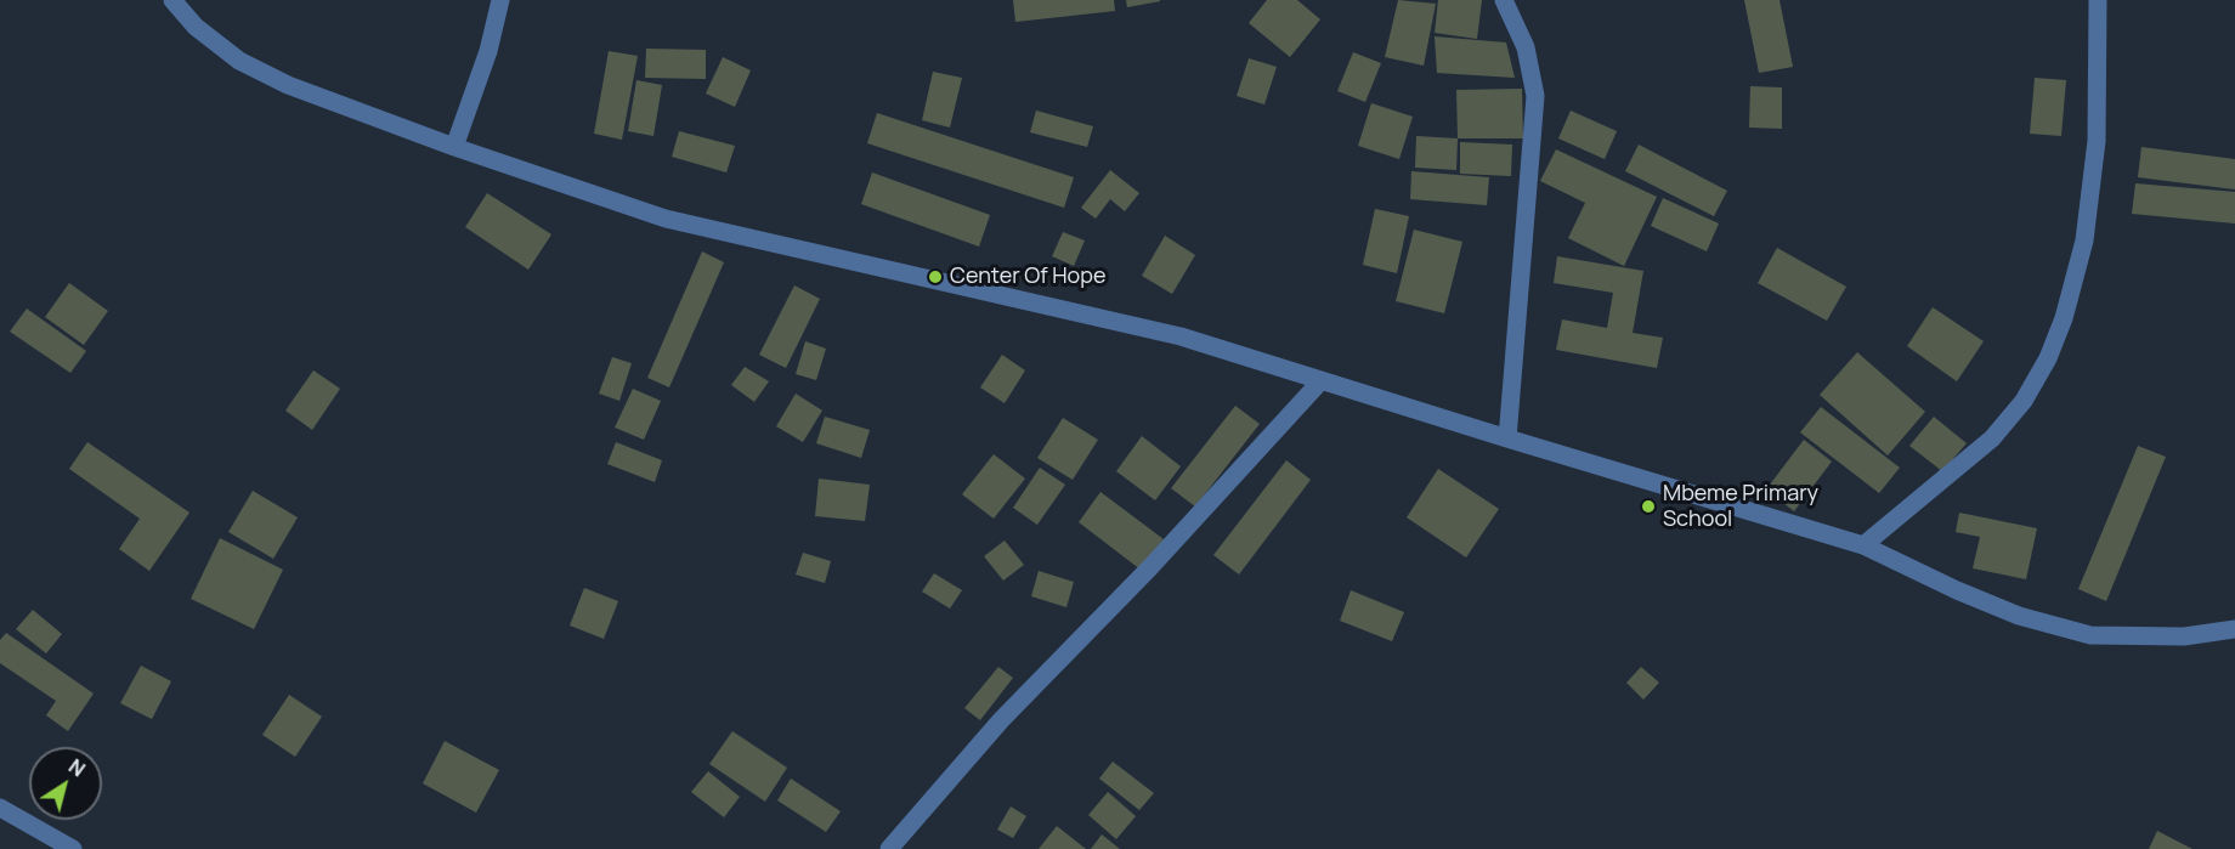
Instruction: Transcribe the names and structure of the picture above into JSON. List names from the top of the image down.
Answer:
{
  "places": ["Center Of Hope", "Mbeme Primary School"],
  "north": "top right"
}
